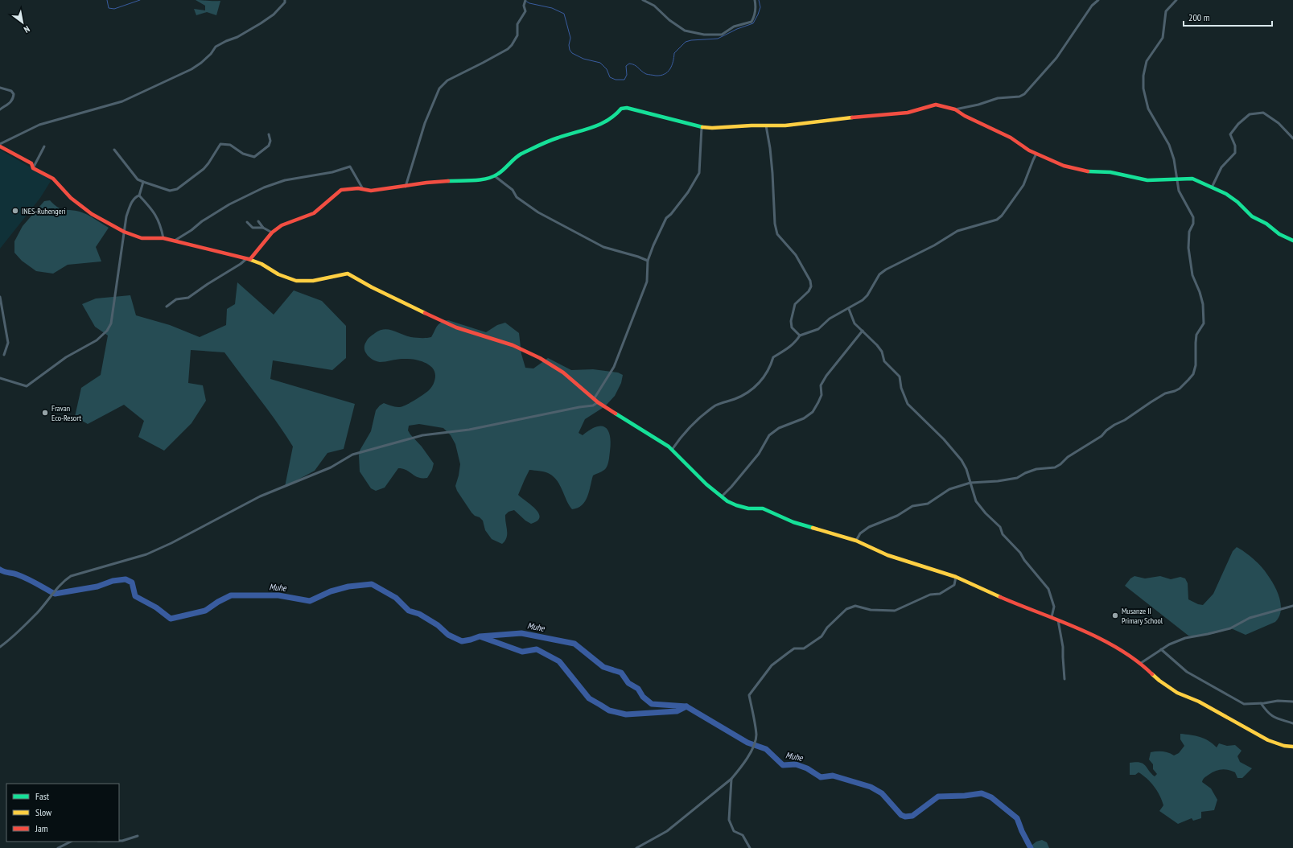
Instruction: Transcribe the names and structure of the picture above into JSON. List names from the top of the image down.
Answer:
{
  "water": ["Muhe"],
  "places": ["INES-Ruhengeri", "Fravan Eco-Resort", "Musanze II Primary School"],
  "legend": ["Fast", "Slow", "Jam"],
  "scale_bar": "200 m",
  "north": "bottom right"
}
